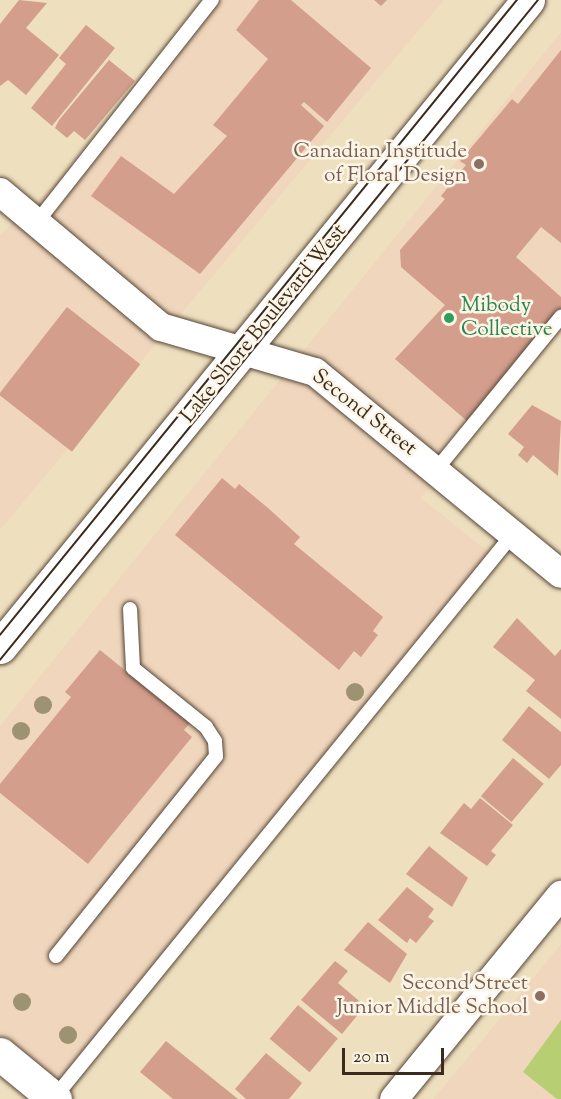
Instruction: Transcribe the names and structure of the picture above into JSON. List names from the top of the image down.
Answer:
{
  "streets": {
    "main road": ["Lake Shore Boulevard West"],
    "street": ["Second Street"]
  },
  "crossings": [
    ["Lake Shore Boulevard West", "Second Street"]
  ],
  "places": ["Canadian Institude of Floral Design", "Mibody Collective", "Second Street Junior Middle School"],
  "scale_bar": "20 m"
}
